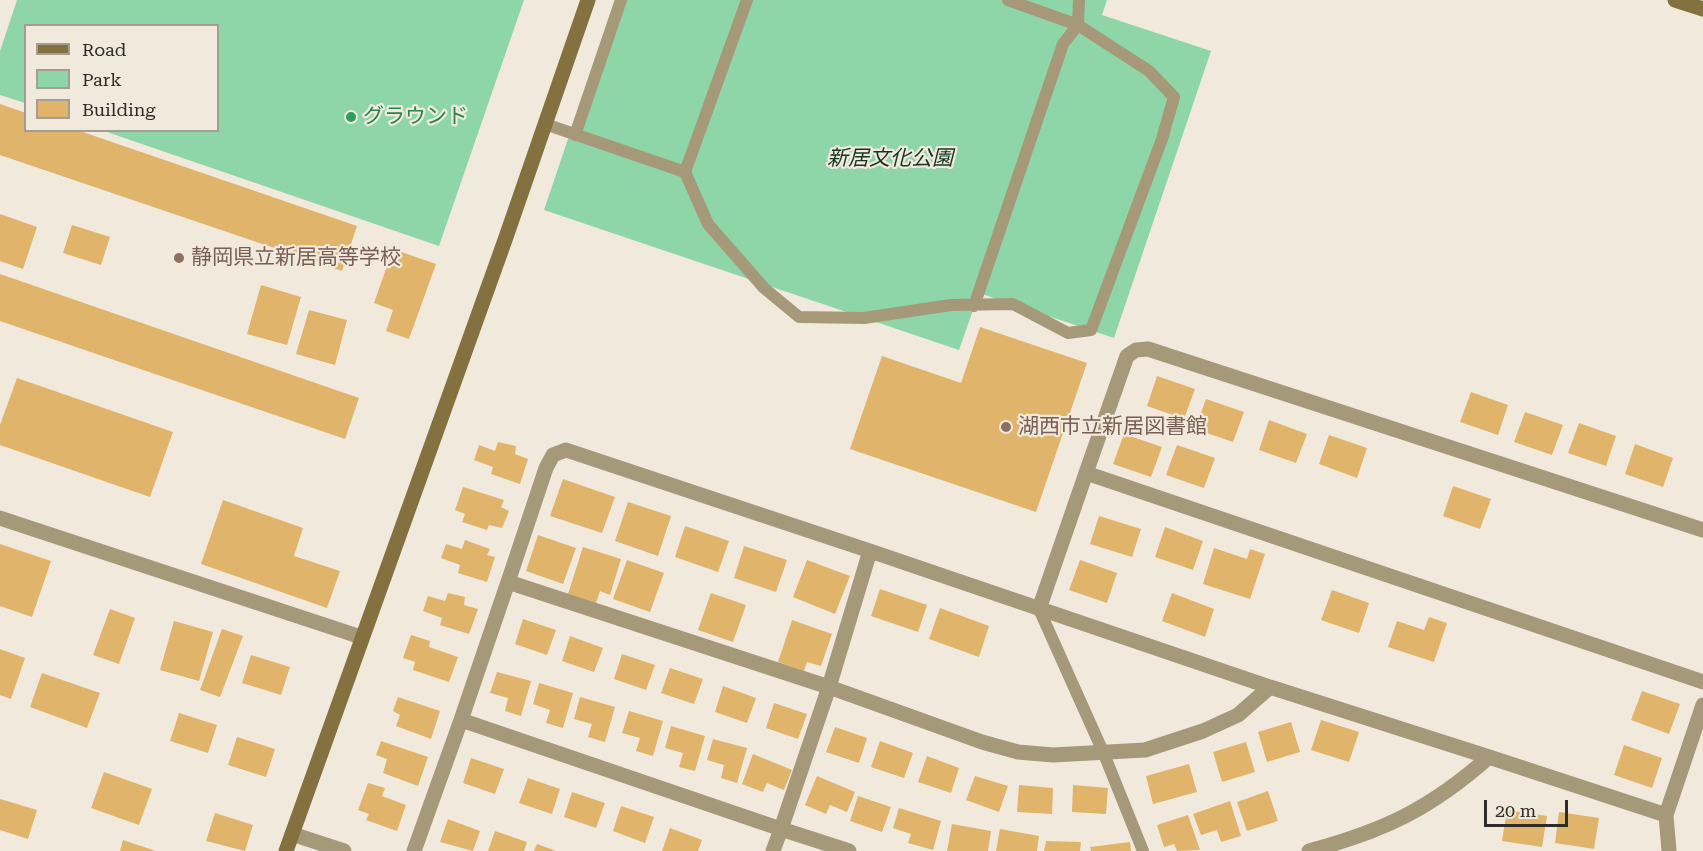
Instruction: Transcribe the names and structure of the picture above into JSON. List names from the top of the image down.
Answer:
{
  "parks": ["新居文化公園"],
  "places": ["グラウンド", "静岡県立新居高等学校", "湖西市立新居図書館"],
  "legend": ["Road", "Park", "Building"],
  "scale_bar": "20 m"
}
